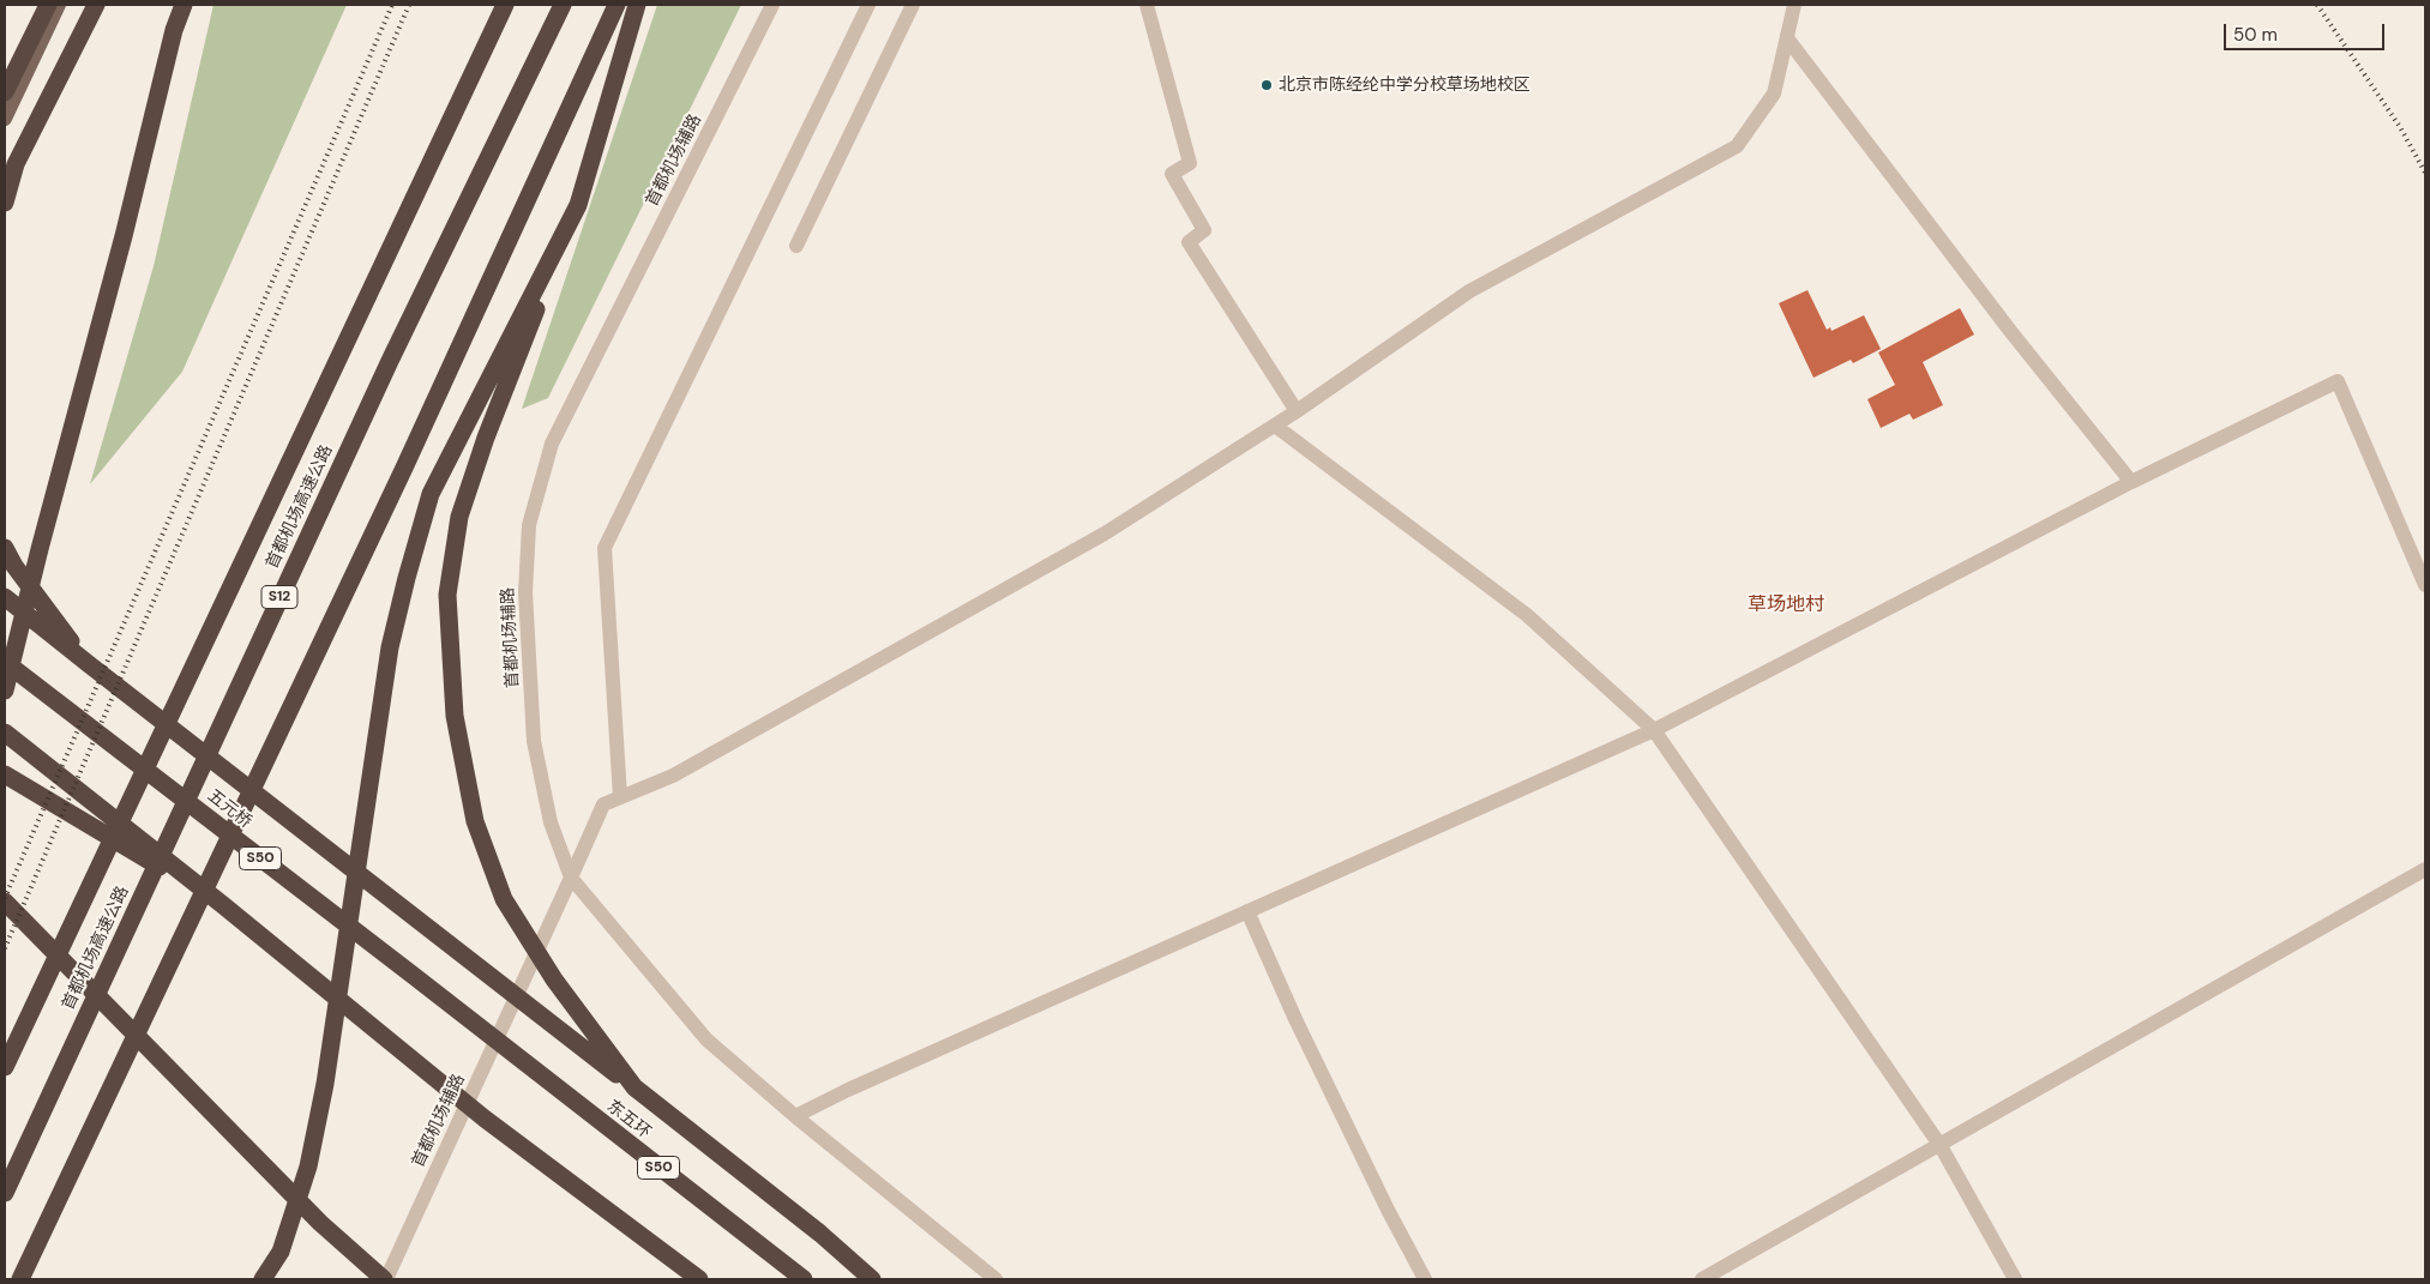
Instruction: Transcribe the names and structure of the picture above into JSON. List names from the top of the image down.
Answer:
{
  "streets": {
    "highway": [
      "首都机场高速公路",
      "S12",
      "五元桥",
      "S50",
      "东五环"
    ],
    "street": ["首都机场辅路"]
  },
  "crossings": [
    ["五元桥", "东五环"]
  ],
  "districts": ["草场地村"],
  "places": ["北京市陈经纶中学分校草场地校区"],
  "scale_bar": "50 m"
}
